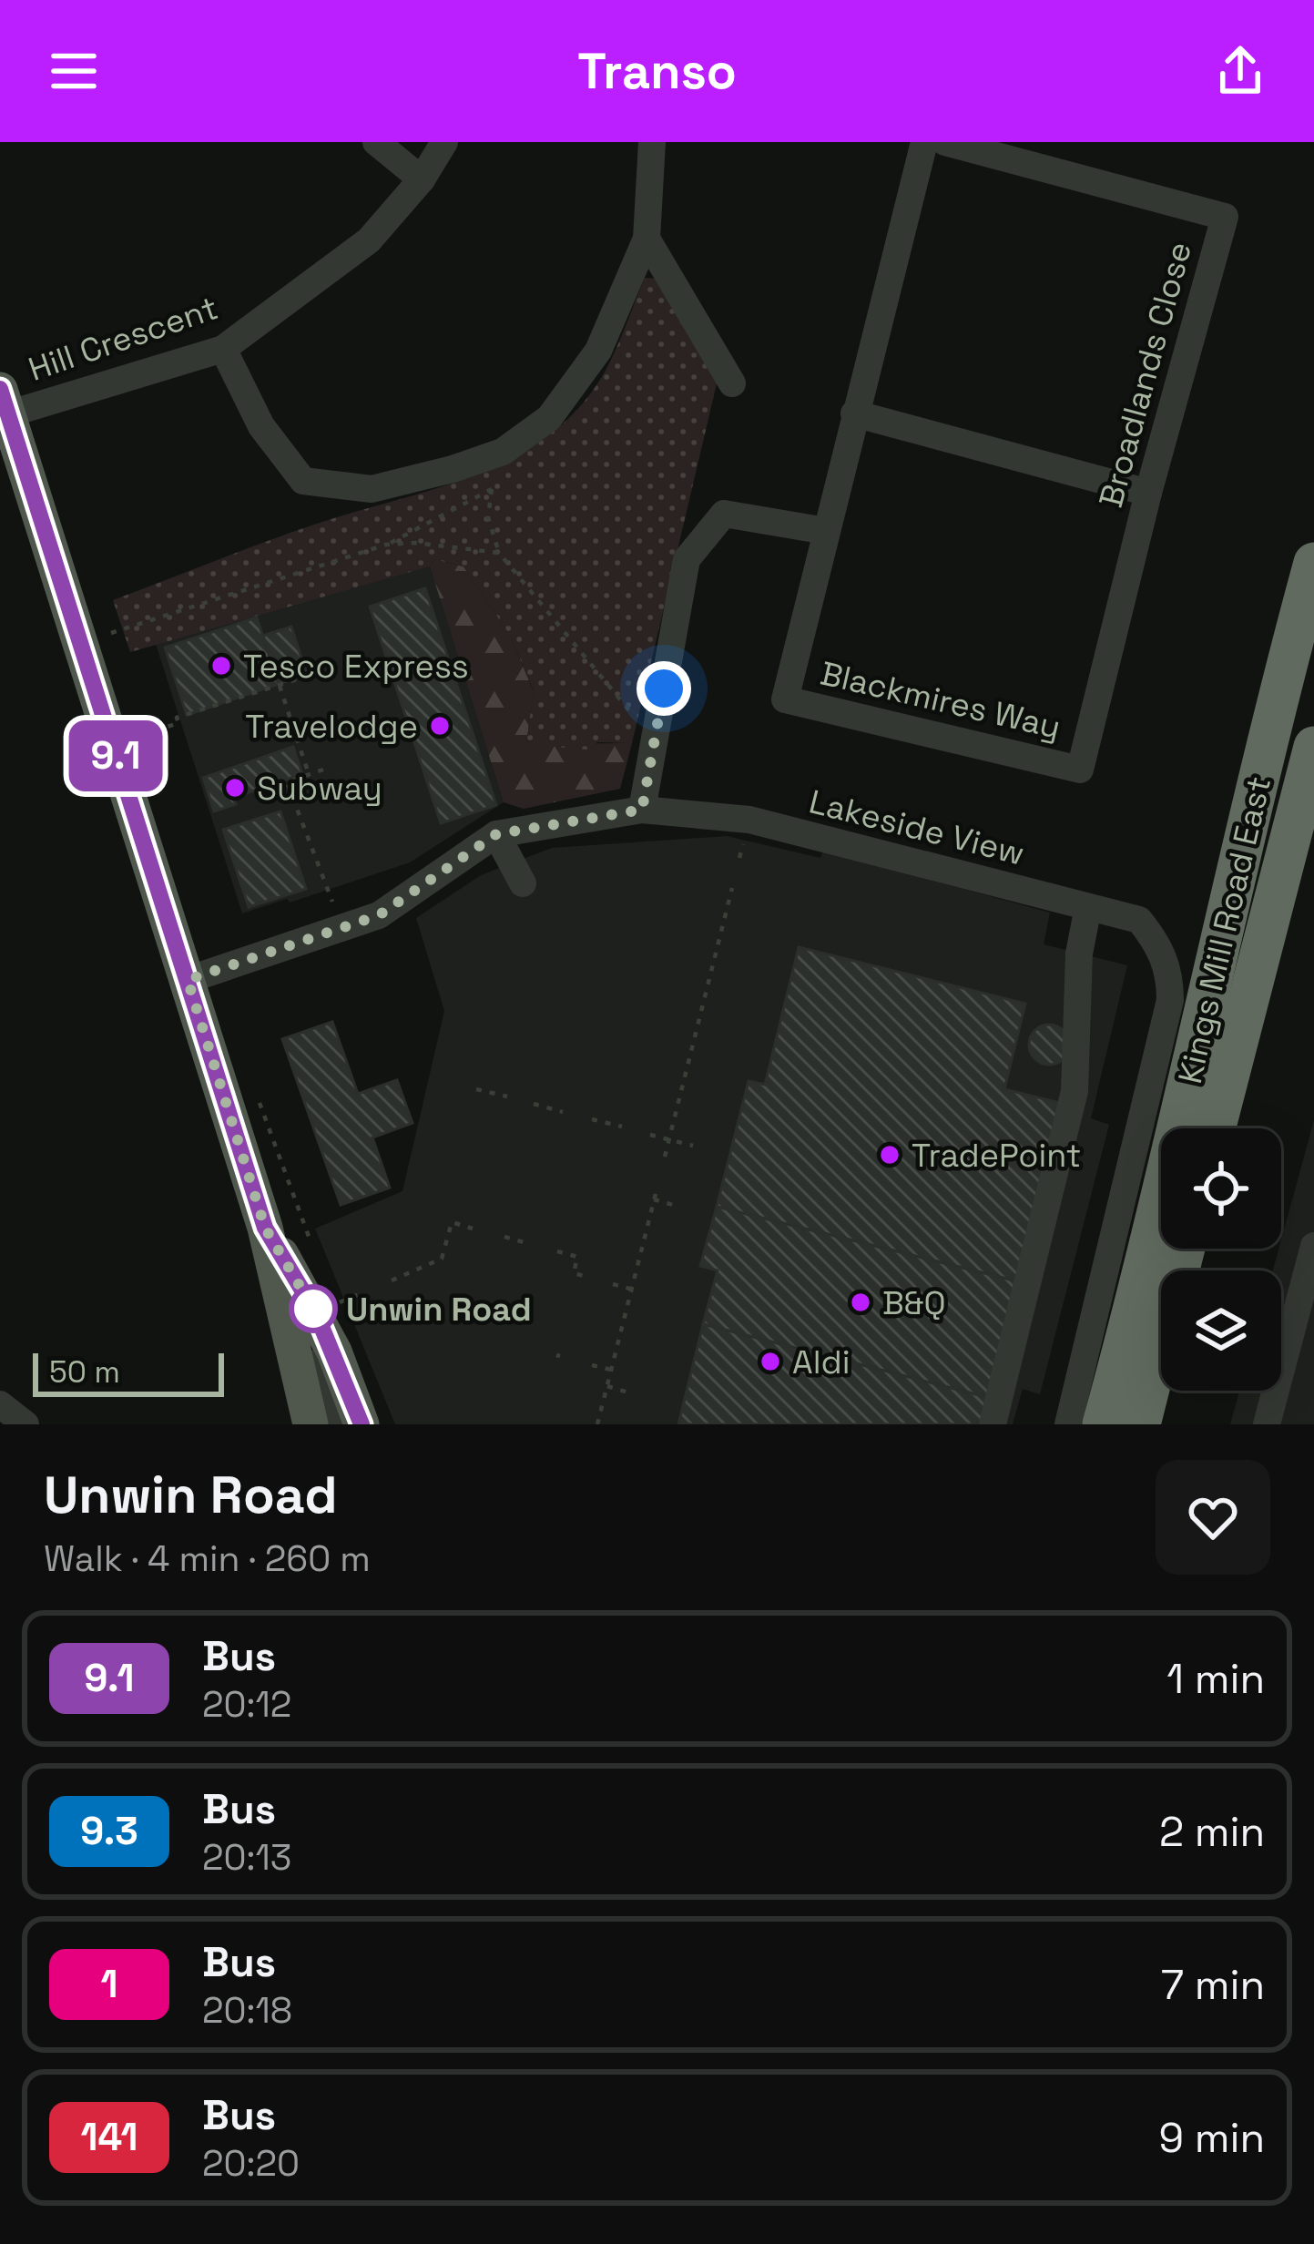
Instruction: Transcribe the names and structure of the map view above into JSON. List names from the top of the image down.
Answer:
{
  "streets": {
    "highway": ["Kings Mill Road East"],
    "street": [
      "Hill Crescent",
      "Broadlands Close",
      "Blackmires Way",
      "Lakeside View"
    ]
  },
  "crossings": [
    ["Broadlands Close", "Blackmires Way"]
  ],
  "places": [
    "Tesco Express",
    "Travelodge",
    "Subway",
    "TradePoint",
    "B&Q",
    "Unwin Road",
    "Aldi"
  ],
  "lines": ["bus line 9.1"],
  "scale_bar": "50 m",
  "page": {
    "header": "Transo",
    "on_map": "9.1",
    "scale": "50 m",
    "heading": ["Unwin Road", "Walk · 4 min · 260 m"],
    "list": [
      {
        "mark": "9.1",
        "name": "Bus",
        "note": "20:12",
        "value": "1 min"
      },
      {
        "mark": "9.3",
        "name": "Bus",
        "note": "20:13",
        "value": "2 min"
      },
      {
        "mark": "1",
        "name": "Bus",
        "note": "20:18",
        "value": "7 min"
      },
      {
        "mark": "141",
        "name": "Bus",
        "note": "20:20",
        "value": "9 min"
      }
    ]
  }
}
